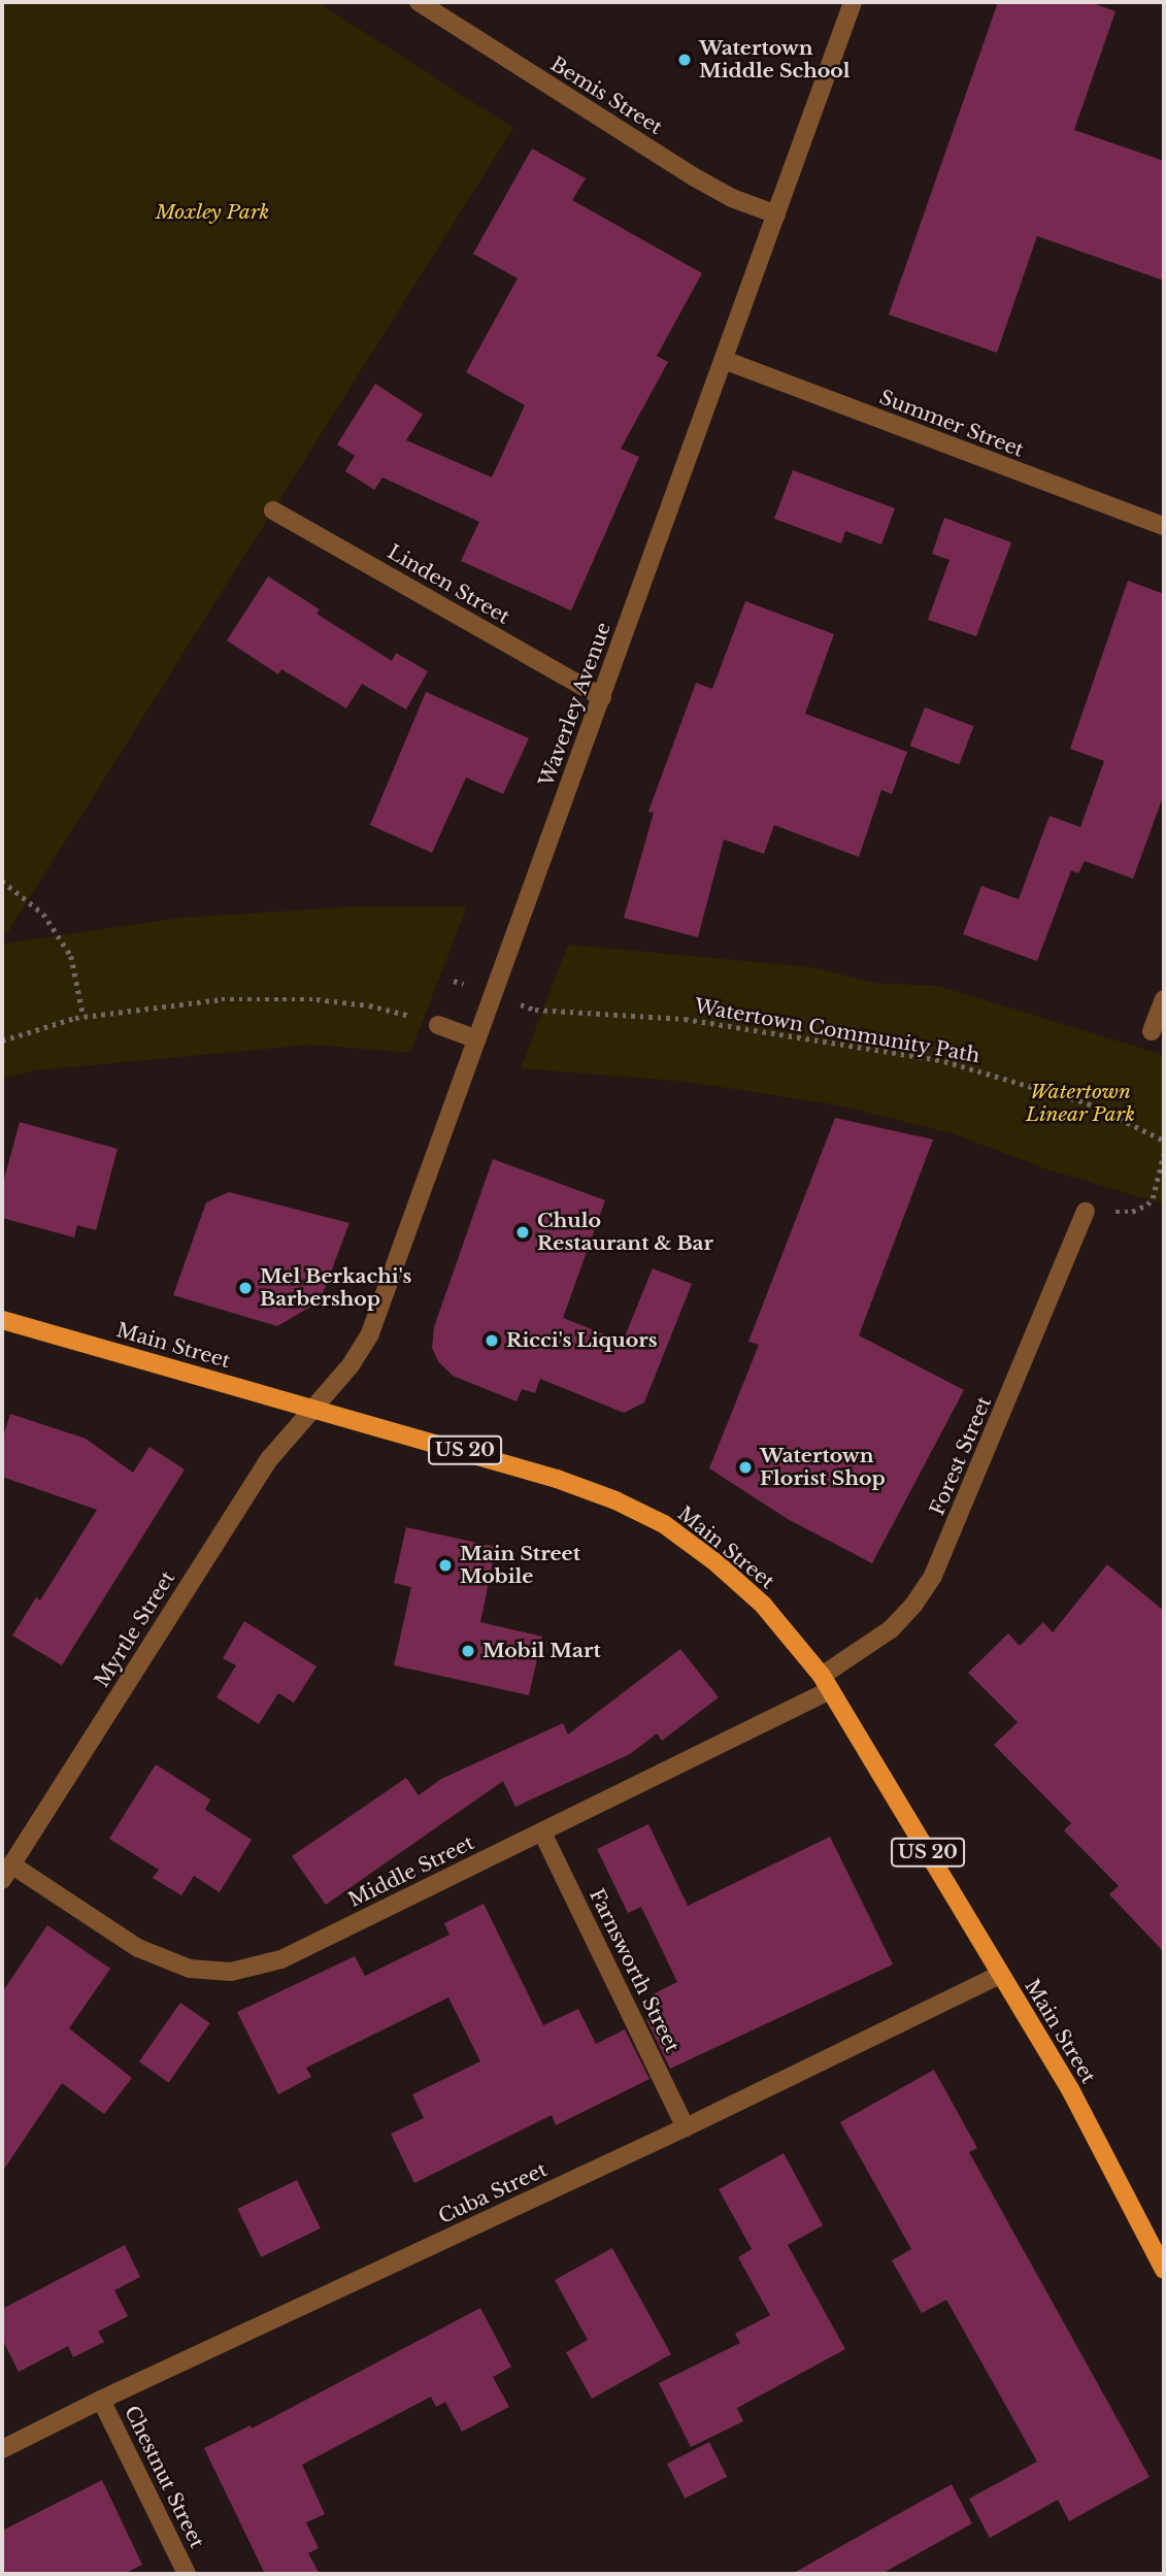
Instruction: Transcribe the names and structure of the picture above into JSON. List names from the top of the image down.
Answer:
{
  "streets": {
    "main road": ["Main Street", "US 20"],
    "street": [
      "Bemis Street",
      "Summer Street",
      "Linden Street",
      "Waverley Avenue",
      "Forest Street",
      "Myrtle Street",
      "Middle Street",
      "Farnsworth Street",
      "Cuba Street",
      "Chestnut Street"
    ],
    "path": ["Watertown Community Path"]
  },
  "crossings": [
    ["Bemis Street", "Waverley Avenue"],
    ["Summer Street", "Waverley Avenue"],
    ["Linden Street", "Waverley Avenue"],
    ["Waverley Avenue", "Main Street"],
    ["Waverley Avenue", "Myrtle Street"],
    ["Main Street", "Forest Street"],
    ["Main Street", "Myrtle Street"],
    ["Main Street", "Middle Street"],
    ["Main Street", "Cuba Street"],
    ["Forest Street", "Middle Street"],
    ["Myrtle Street", "Middle Street"],
    ["Middle Street", "Farnsworth Street"],
    ["Farnsworth Street", "Cuba Street"],
    ["Cuba Street", "Chestnut Street"]
  ],
  "parks": ["Moxley Park", "Watertown Linear Park"],
  "places": [
    "Watertown Middle School",
    "Chulo Restaurant & Bar",
    "Mel Berkachi's Barbershop",
    "Ricci's Liquors",
    "Watertown Florist Shop",
    "Main Street Mobile",
    "Mobil Mart"
  ]
}
